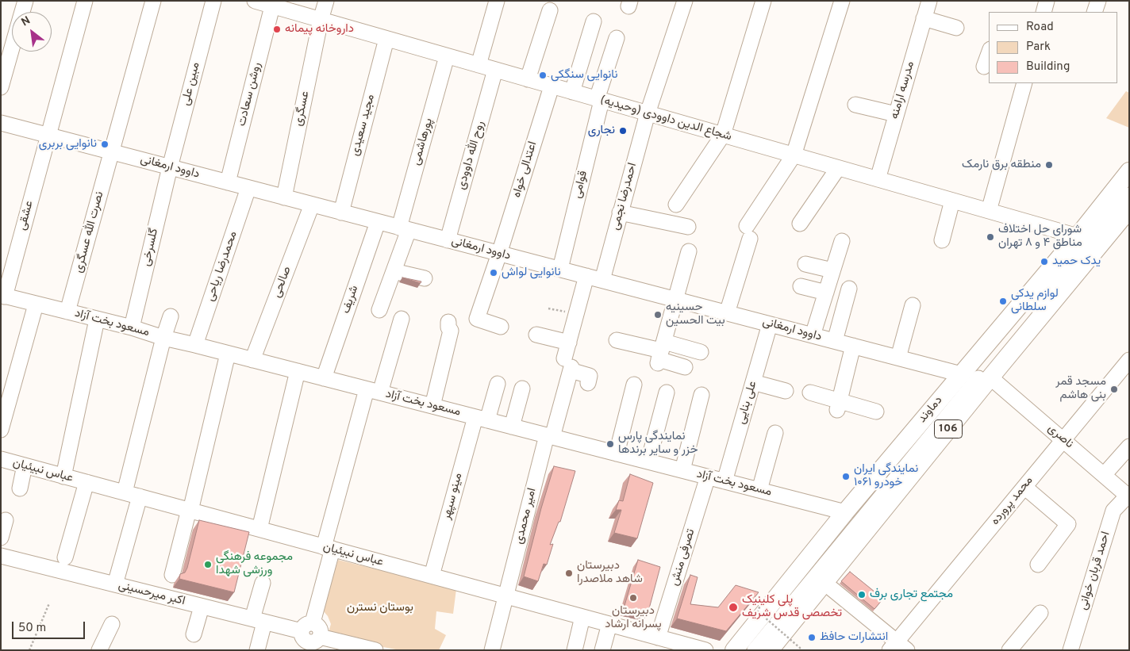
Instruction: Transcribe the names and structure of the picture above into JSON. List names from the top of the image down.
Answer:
{
  "streets": {
    "main road": ["دماوند", "106"],
    "street": [
      "مبین علی",
      "مدرسه ارامنه",
      "روشن سعادت",
      "عسگری",
      "شجاع الدین داوودی (وحیدیه)",
      "مجید سعیدی",
      "پورهاشمی",
      "روح الله داوودی",
      "داوود ارمغانی",
      "اعتدالی خواه",
      "قوامی",
      "احمدرضا نجمی",
      "عشقی",
      "نصرت الله عسگری",
      "گلسرخی",
      "محمدرضا ریاحی",
      "صالحی",
      "شریف",
      "مسعود بخت آزاد",
      "علی بنایی",
      "ناصری",
      "عباس نبیئیان",
      "مینو سپهر",
      "محمد پرورده",
      "امیر محمدی",
      "تصرفی منش",
      "احمد قربان خوانی",
      "اکبر میرحسینی"
    ]
  },
  "crossings": [
    ["مبین علی", "داوود ارمغانی"],
    ["مبین علی", "گلسرخی"],
    ["مدرسه ارامنه", "شجاع الدین داوودی (وحیدیه)"],
    ["روشن سعادت", "شجاع الدین داوودی (وحیدیه)"],
    ["روشن سعادت", "داوود ارمغانی"],
    ["عسگری", "شجاع الدین داوودی (وحیدیه)"],
    ["عسگری", "داوود ارمغانی"],
    ["شجاع الدین داوودی (وحیدیه)", "مجید سعیدی"],
    ["شجاع الدین داوودی (وحیدیه)", "پورهاشمی"],
    ["شجاع الدین داوودی (وحیدیه)", "روح الله داوودی"],
    ["شجاع الدین داوودی (وحیدیه)", "اعتدالی خواه"],
    ["شجاع الدین داوودی (وحیدیه)", "قوامی"],
    ["شجاع الدین داوودی (وحیدیه)", "احمدرضا نجمی"],
    ["شجاع الدین داوودی (وحیدیه)", "دماوند"],
    ["مجید سعیدی", "داوود ارمغانی"],
    ["پورهاشمی", "داوود ارمغانی"],
    ["روح الله داوودی", "داوود ارمغانی"],
    ["داوود ارمغانی", "اعتدالی خواه"],
    ["داوود ارمغانی", "قوامی"],
    ["داوود ارمغانی", "احمدرضا نجمی"],
    ["داوود ارمغانی", "عشقی"],
    ["داوود ارمغانی", "نصرت الله عسگری"],
    ["داوود ارمغانی", "گلسرخی"],
    ["داوود ارمغانی", "محمدرضا ریاحی"],
    ["داوود ارمغانی", "صالحی"],
    ["داوود ارمغانی", "شریف"],
    ["داوود ارمغانی", "علی بنایی"],
    ["داوود ارمغانی", "دماوند"],
    ["داوود ارمغانی", "امیر محمدی"],
    ["عشقی", "مسعود بخت آزاد"],
    ["نصرت الله عسگری", "مسعود بخت آزاد"],
    ["گلسرخی", "مسعود بخت آزاد"],
    ["محمدرضا ریاحی", "مسعود بخت آزاد"],
    ["صالحی", "مسعود بخت آزاد"],
    ["شریف", "مسعود بخت آزاد"],
    ["مسعود بخت آزاد", "علی بنایی"],
    ["مسعود بخت آزاد", "دماوند"],
    ["مسعود بخت آزاد", "مینو سپهر"],
    ["مسعود بخت آزاد", "امیر محمدی"],
    ["مسعود بخت آزاد", "تصرفی منش"],
    ["106", "ناصری"],
    ["ناصری", "محمد پرورده"],
    ["ناصری", "احمد قربان خوانی"],
    ["عباس نبیئیان", "مینو سپهر"],
    ["عباس نبیئیان", "امیر محمدی"],
    ["عباس نبیئیان", "تصرفی منش"]
  ],
  "parks": ["بوستان نسترن"],
  "places": [
    "داروخانه پیمانه",
    "نانوایی سنگکی",
    "نجاری",
    "نانوایی بربری",
    "منطقه برق نارمک",
    "شورای حل اختلاف مناطق ۴ و ۸ تهران",
    "یدک حمید",
    "نانوایی لواش",
    "لوازم یدکی سلطانی",
    "حسینیه بیت الحسین",
    "مسجد قمر بنی هاشم",
    "نمایندگی پارس خزر و سایر برندها",
    "نمایندگی ایران خودرو ۱۰۶۱",
    "مجموعه فرهنگی ورزشی شهدا",
    "دبیرستان شاهد ملاصدرا",
    "مجتمع تجاری برف",
    "دبیرستان پسرانه ارشاد",
    "پلی کلینیک تخصصی قدس شریف",
    "انتشارات حافظ"
  ],
  "legend": ["Road", "Park", "Building"],
  "scale_bar": "50 m",
  "north": "top left"
}
